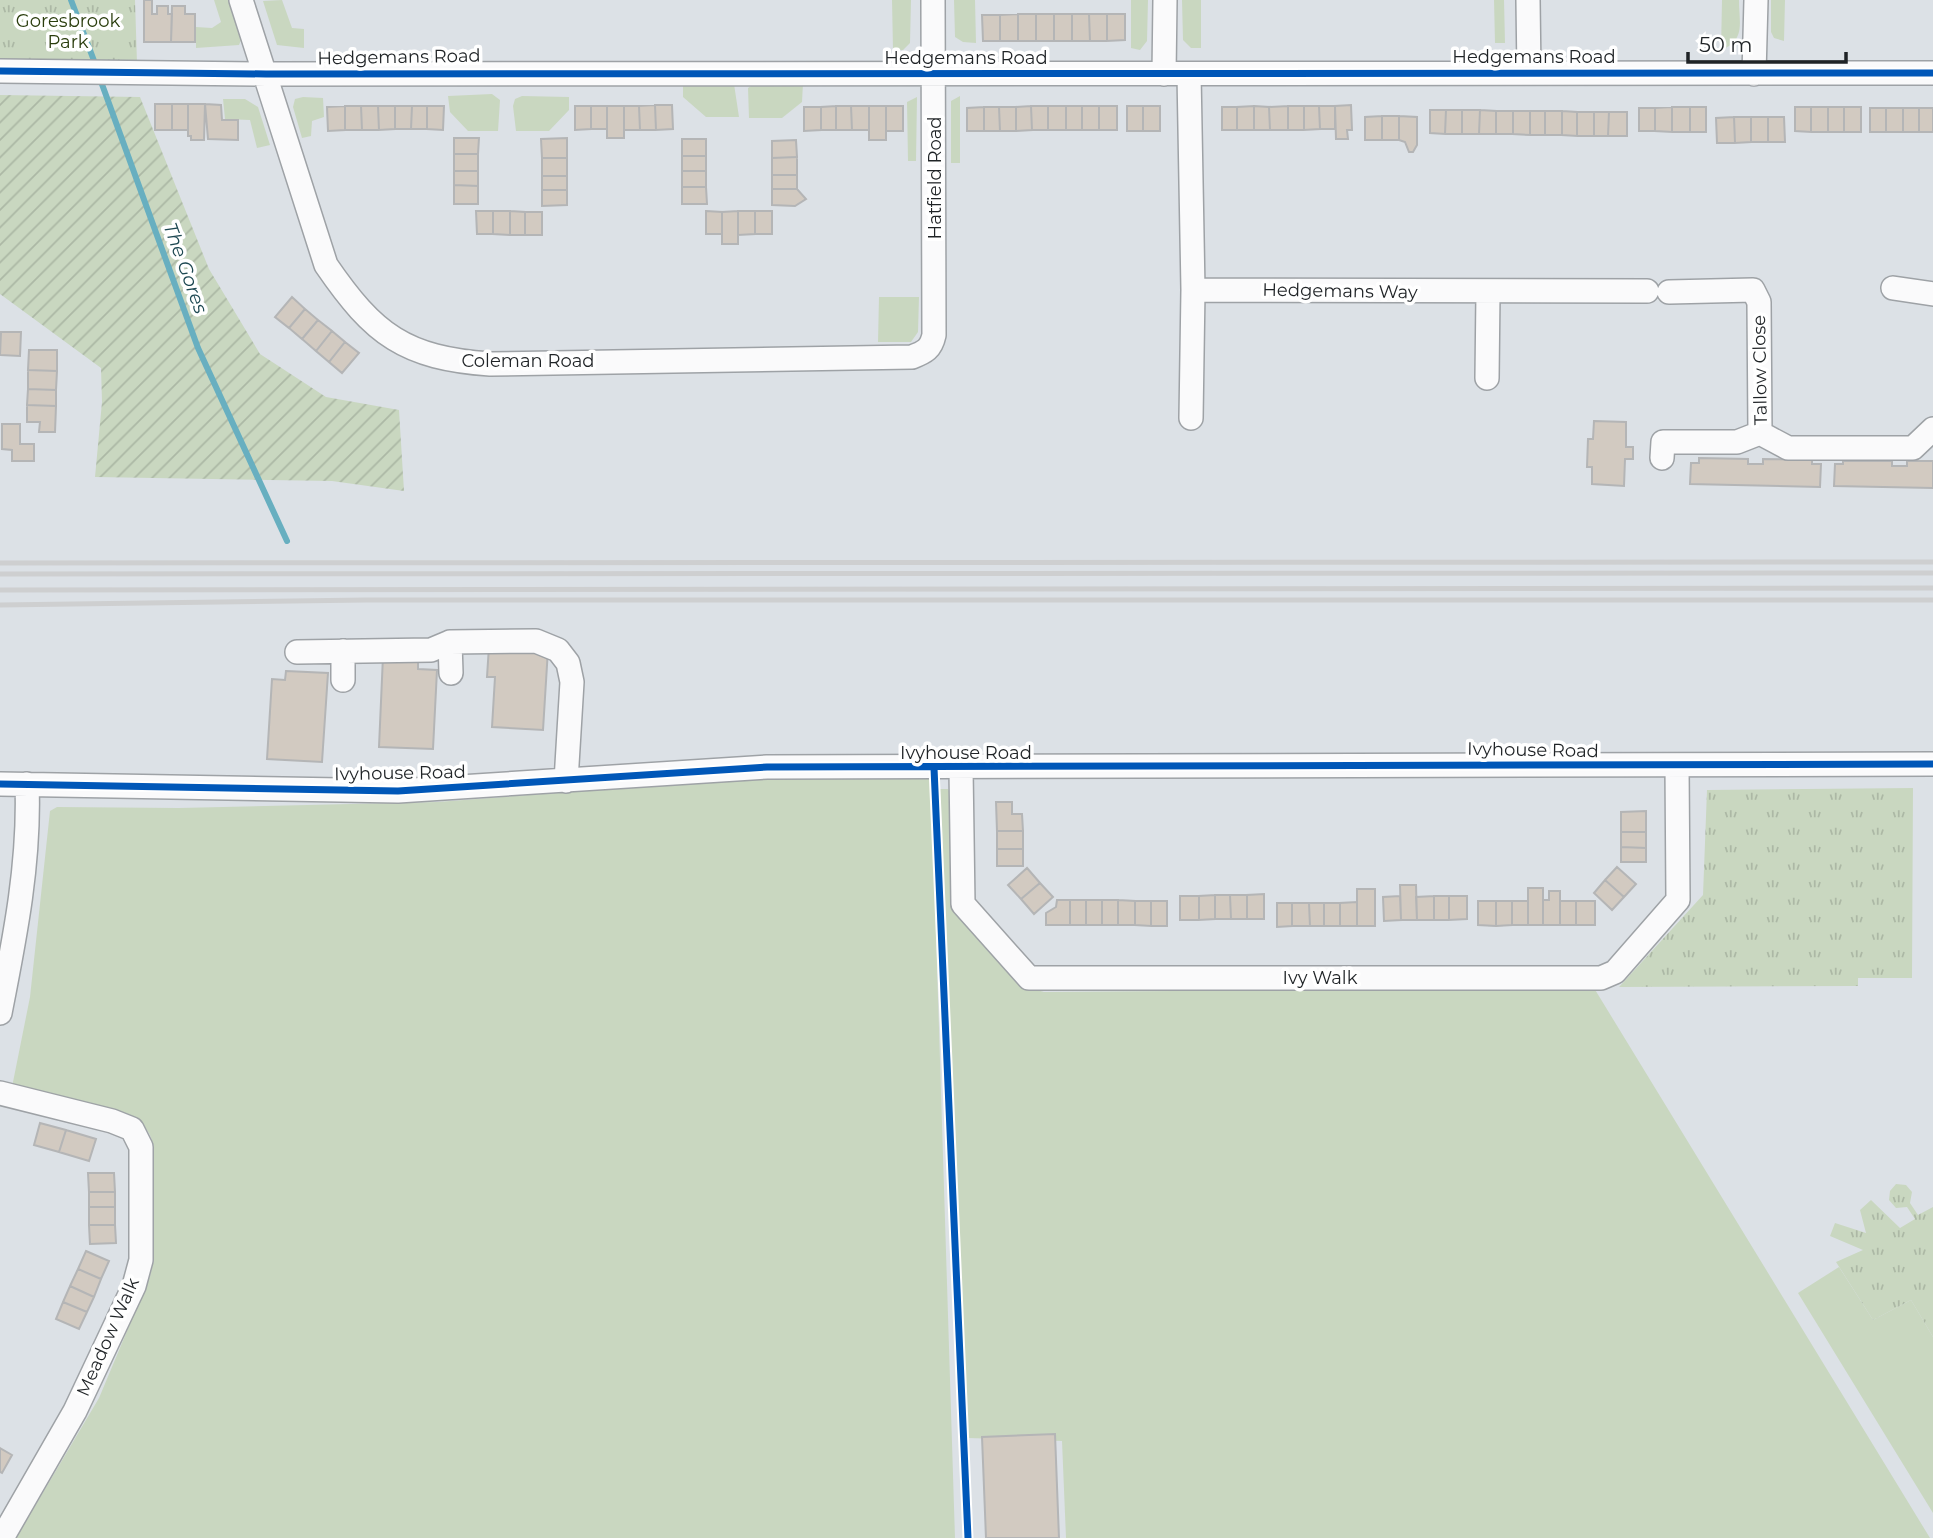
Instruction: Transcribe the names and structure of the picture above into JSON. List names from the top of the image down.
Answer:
{
  "streets": {
    "street": [
      "Hedgemans Road",
      "Hatfield Road",
      "Hedgemans Way",
      "Coleman Road",
      "Tallow Close",
      "Ivyhouse Road",
      "Ivy Walk",
      "Meadow Walk"
    ]
  },
  "crossings": [
    ["Hedgemans Road", "Hatfield Road"],
    ["Hedgemans Road", "Coleman Road"],
    ["Hatfield Road", "Coleman Road"],
    ["Hedgemans Way", "Tallow Close"],
    ["Ivyhouse Road", "Ivy Walk"]
  ],
  "water": ["The Gores"],
  "parks": ["Goresbrook Park"],
  "scale_bar": "50 m"
}
